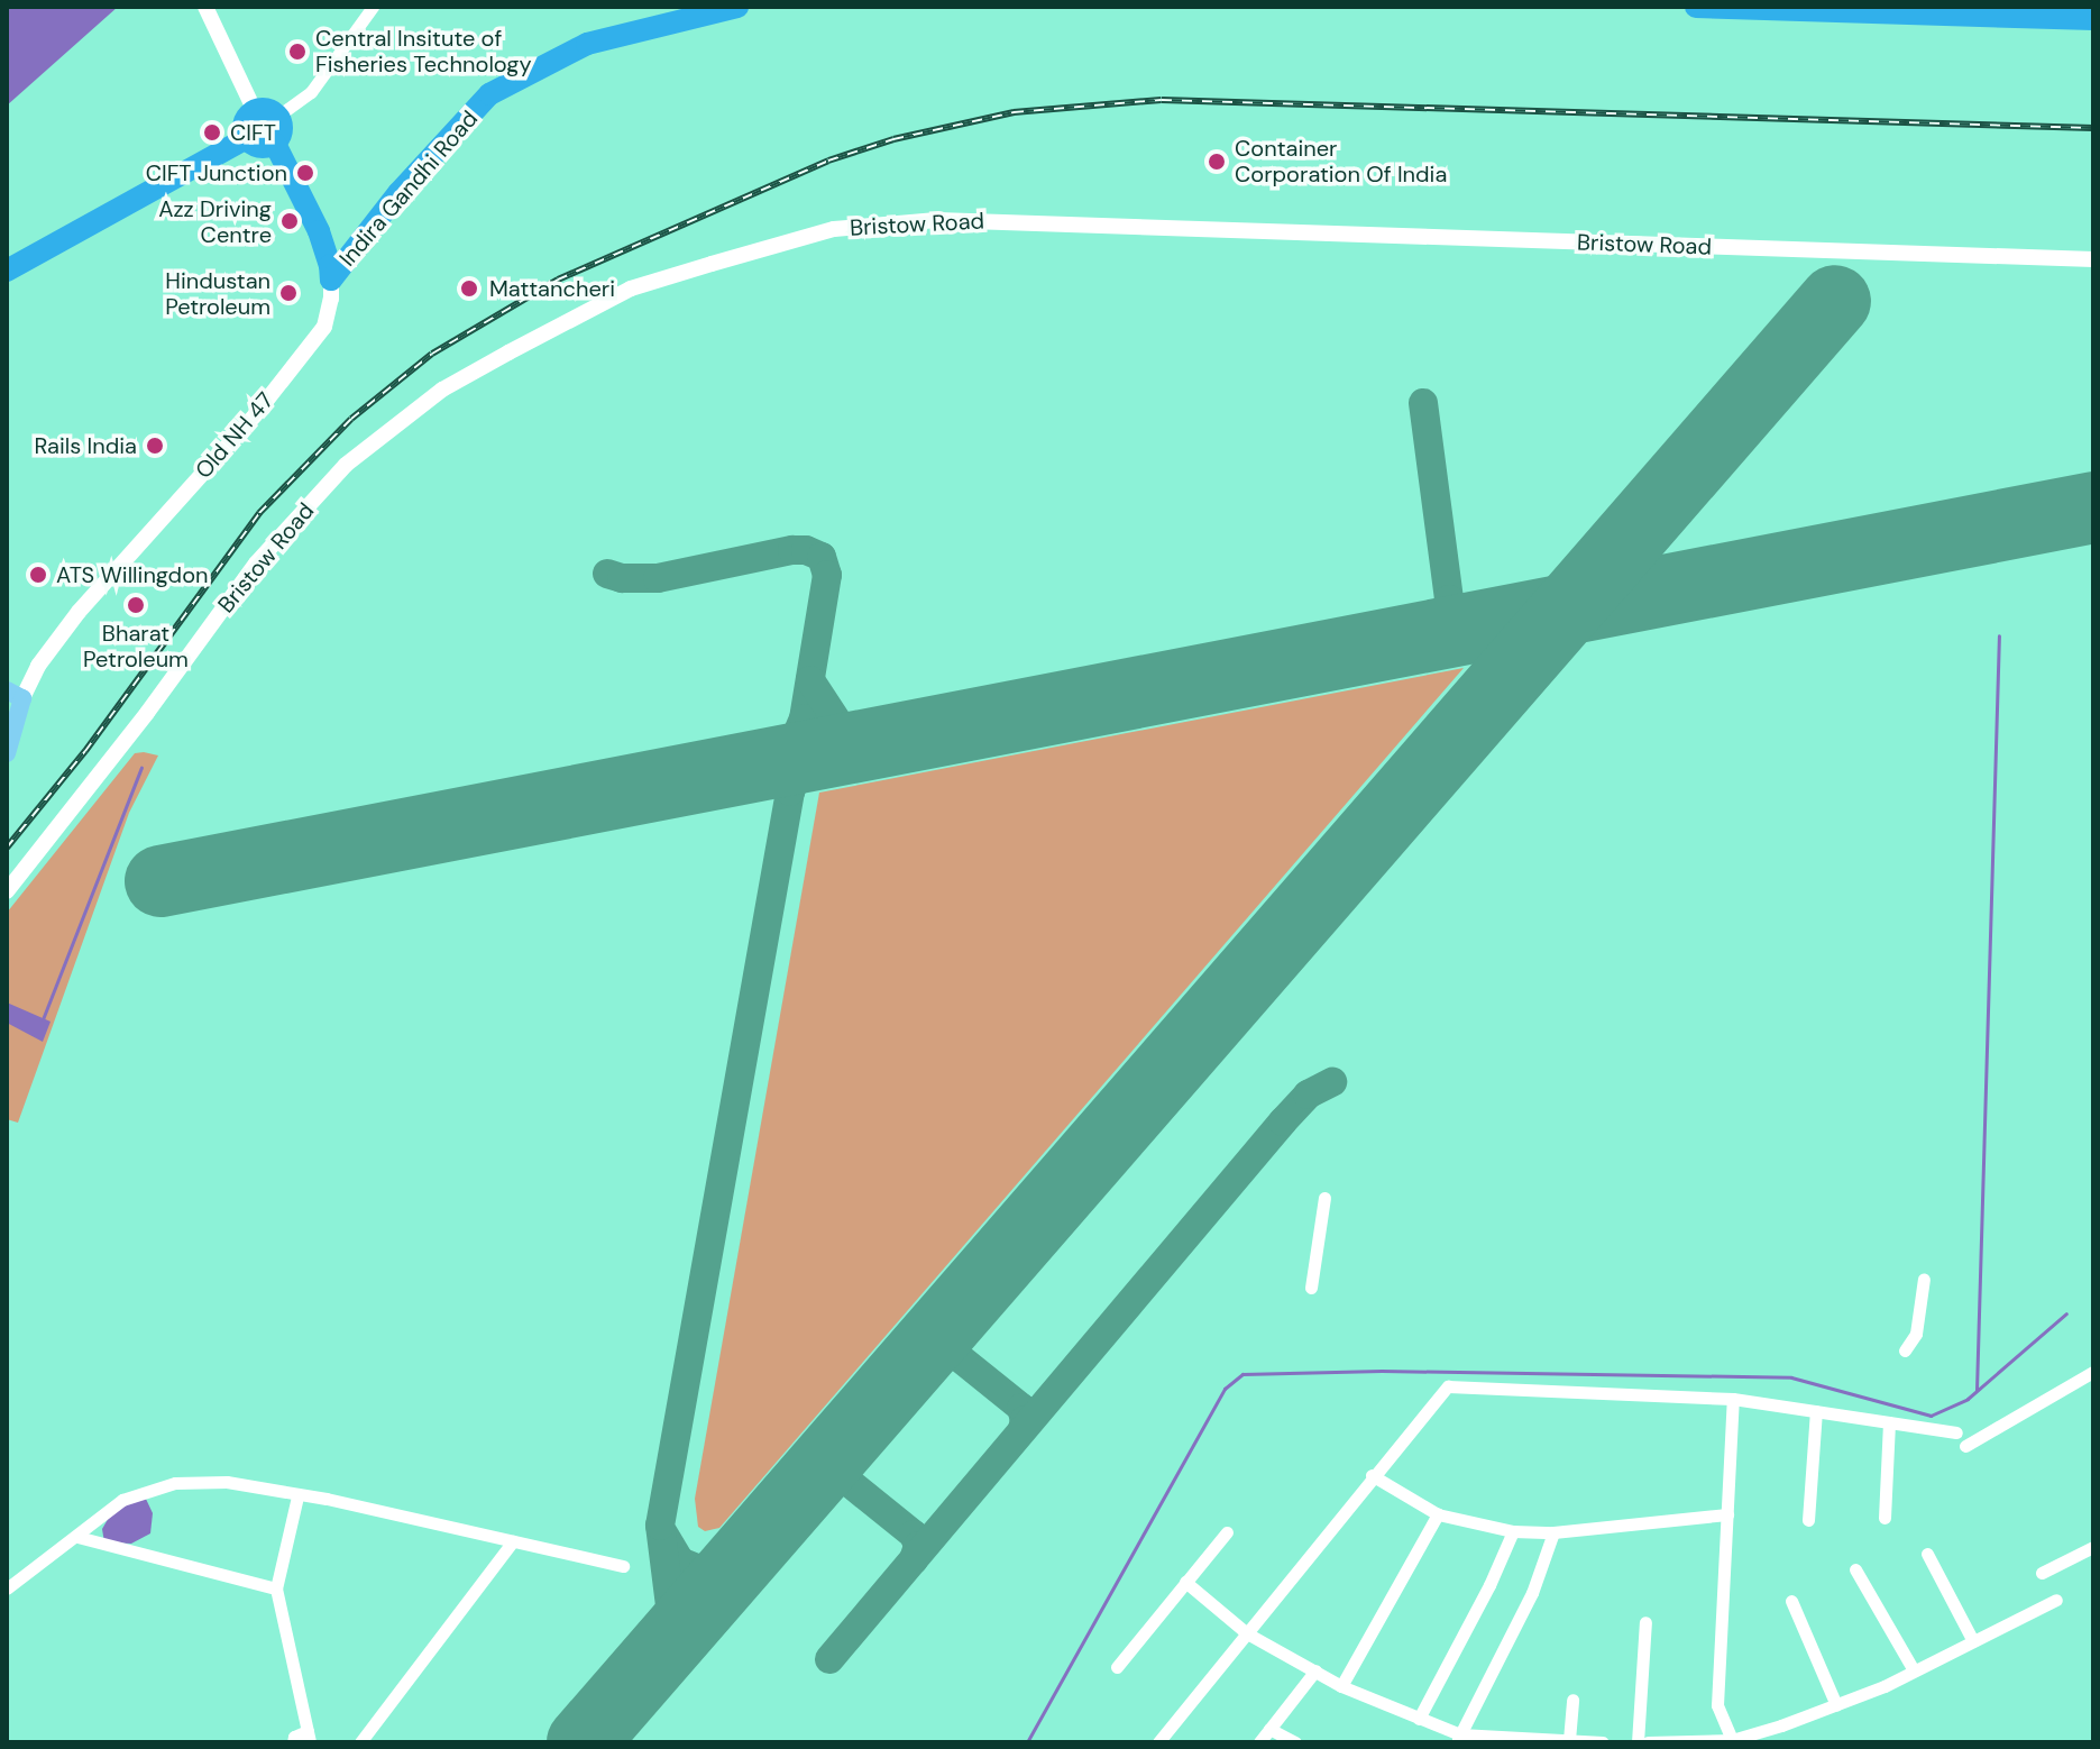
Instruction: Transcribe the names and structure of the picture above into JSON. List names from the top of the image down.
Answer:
{
  "streets": {
    "highway": ["Indira Gandhi Road", "Old NH 47"],
    "street": ["Bristow Road"]
  },
  "crossings": [
    ["Indira Gandhi Road", "Old NH 47"]
  ],
  "places": [
    "Central Insitute of Fisheries Technology",
    "CIFT",
    "Container Corporation Of India",
    "CIFT Junction",
    "Azz Driving Centre",
    "Mattancheri",
    "Hindustan Petroleum",
    "Rails India",
    "ATS Willingdon",
    "Bharat Petroleum"
  ]
}
